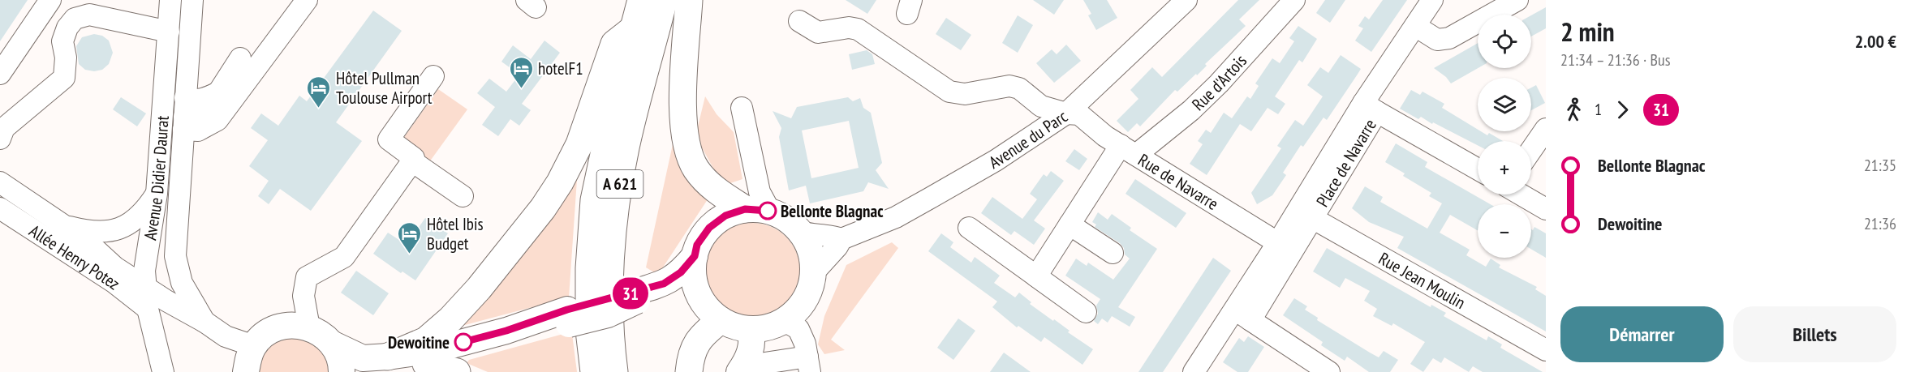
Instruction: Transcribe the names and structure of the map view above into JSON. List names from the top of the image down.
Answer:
{
  "streets": {
    "highway": ["A 621"],
    "street": [
      "Rue d'Artois",
      "Avenue du Parc",
      "Place de Navarre",
      "Avenue Didier Daurat",
      "Rue de Navarre",
      "Allée Henry Potez",
      "Rue Jean Moulin"
    ]
  },
  "crossings": [
    ["Rue d'Artois", "Rue de Navarre"],
    ["Avenue du Parc", "Rue de Navarre"],
    ["Place de Navarre", "Rue de Navarre"],
    ["Place de Navarre", "Rue Jean Moulin"],
    ["Avenue Didier Daurat", "Allée Henry Potez"]
  ],
  "places": {
    "hotel": ["hotelF1", "Hôtel Pullman Toulouse Airport", "Hôtel Ibis Budget"],
    "other": ["Bellonte Blagnac", "Dewoitine"]
  },
  "lines": ["bus line 31"],
  "page": {
    "on_map": "31",
    "heading": ["2 min", "21:34 – 21:36 · Bus", "2.00 €"],
    "map_buttons": ["+", "−"],
    "legs": ["1", "31"],
    "list": [
      {
        "name": "Bellonte Blagnac",
        "value": "21:35"
      },
      {
        "name": "Dewoitine",
        "value": "21:36"
      }
    ],
    "buttons": ["Démarrer", "Billets"]
  }
}
